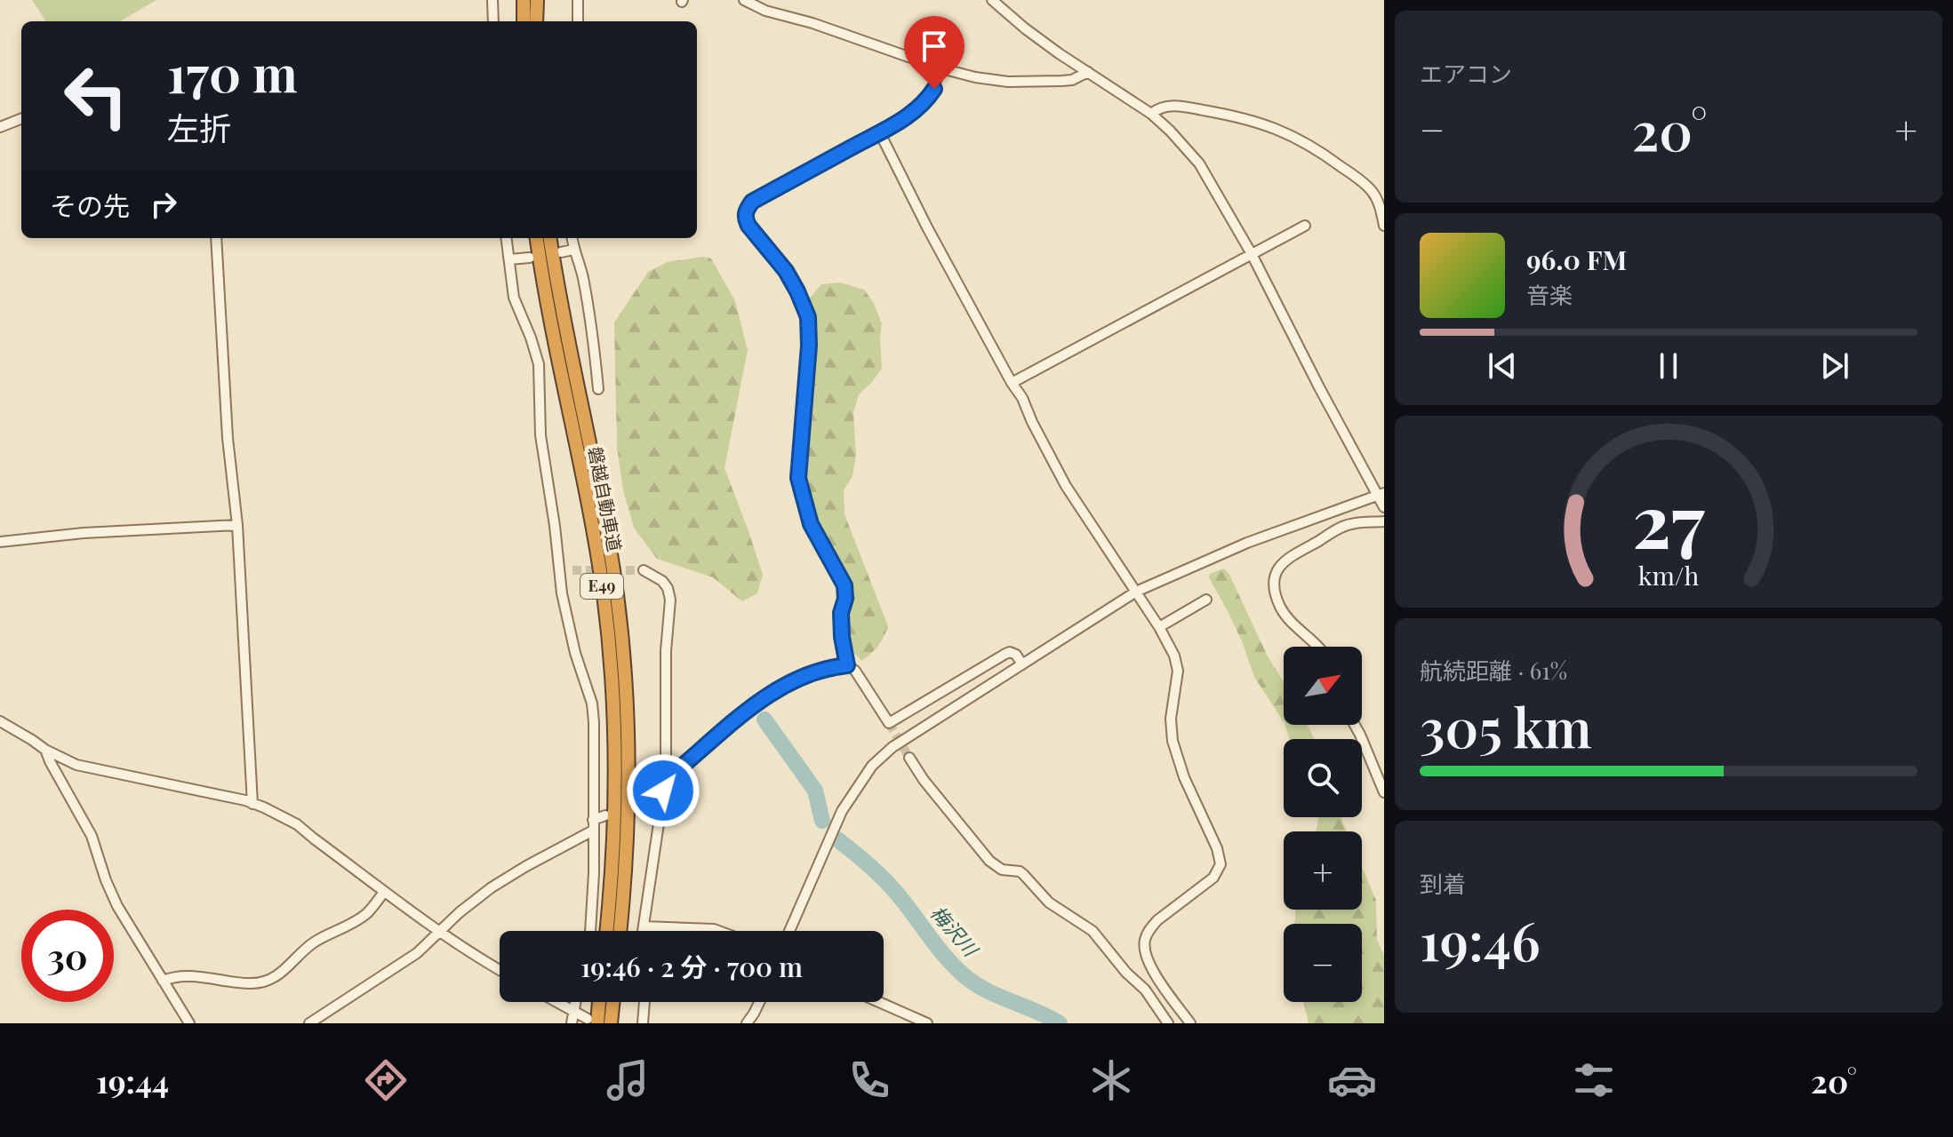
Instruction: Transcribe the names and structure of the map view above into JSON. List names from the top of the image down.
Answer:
{
  "streets": {
    "highway": ["磐越自動車道", "E49"]
  },
  "water": ["梅沢川"],
  "north": "top right",
  "page": {
    "tile": [
      "エアコン",
      ["航続距離 · 61%", "305 km"],
      ["到着", "19:46"]
    ],
    "turn": ["170 m", "左折"],
    "heat": ["−", "20°", "+"],
    "then": "その先",
    "song": ["96.0 FM", "音楽"],
    "map_buttons": ["+", "−"],
    "limit": "30",
    "trip": "19:46 · 2 分 · 700 m",
    "tabs": ["19:44", "20°"],
    "gauge": ["27", "km/h"]
  }
}
